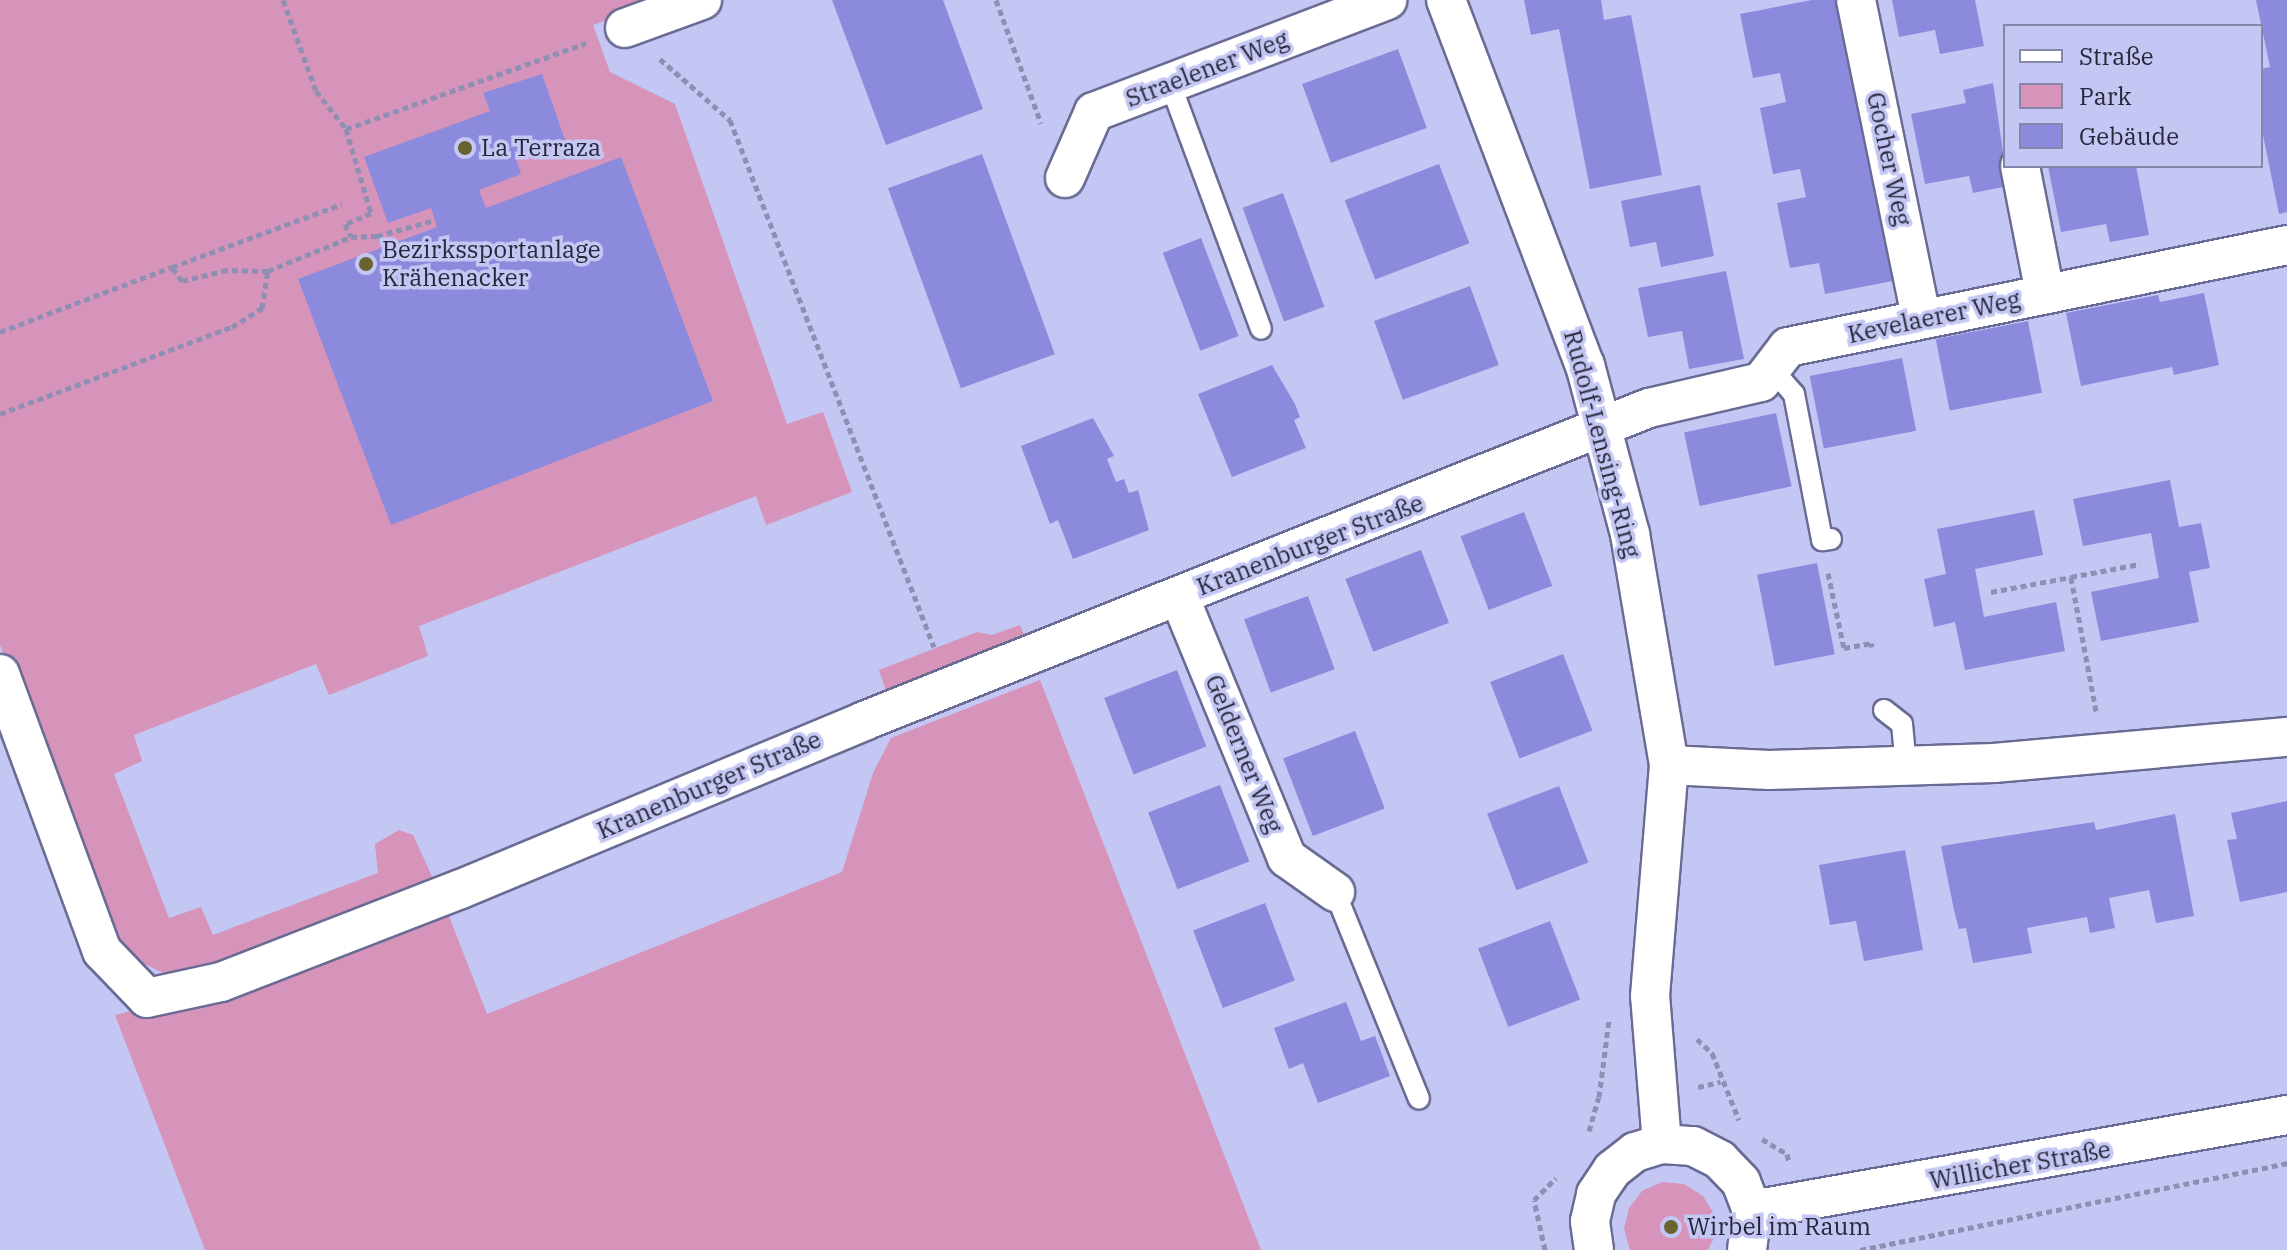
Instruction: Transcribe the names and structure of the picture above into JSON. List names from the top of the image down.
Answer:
{
  "streets": {
    "street": [
      "Straelener Weg",
      "Gocher Weg",
      "Kevelaerer Weg",
      "Rudolf-Lensing-Ring",
      "Kranenburger Straße",
      "Gelderner Weg",
      "Willicher Straße"
    ]
  },
  "crossings": [
    ["Gocher Weg", "Kevelaerer Weg"],
    ["Kevelaerer Weg", "Rudolf-Lensing-Ring"],
    ["Kevelaerer Weg", "Kranenburger Straße"],
    ["Rudolf-Lensing-Ring", "Kranenburger Straße"],
    ["Kranenburger Straße", "Gelderner Weg"]
  ],
  "places": ["La Terraza", "Bezirkssportanlage Krähenacker", "Wirbel im Raum"],
  "legend": ["Straße", "Park", "Gebäude"]
}
